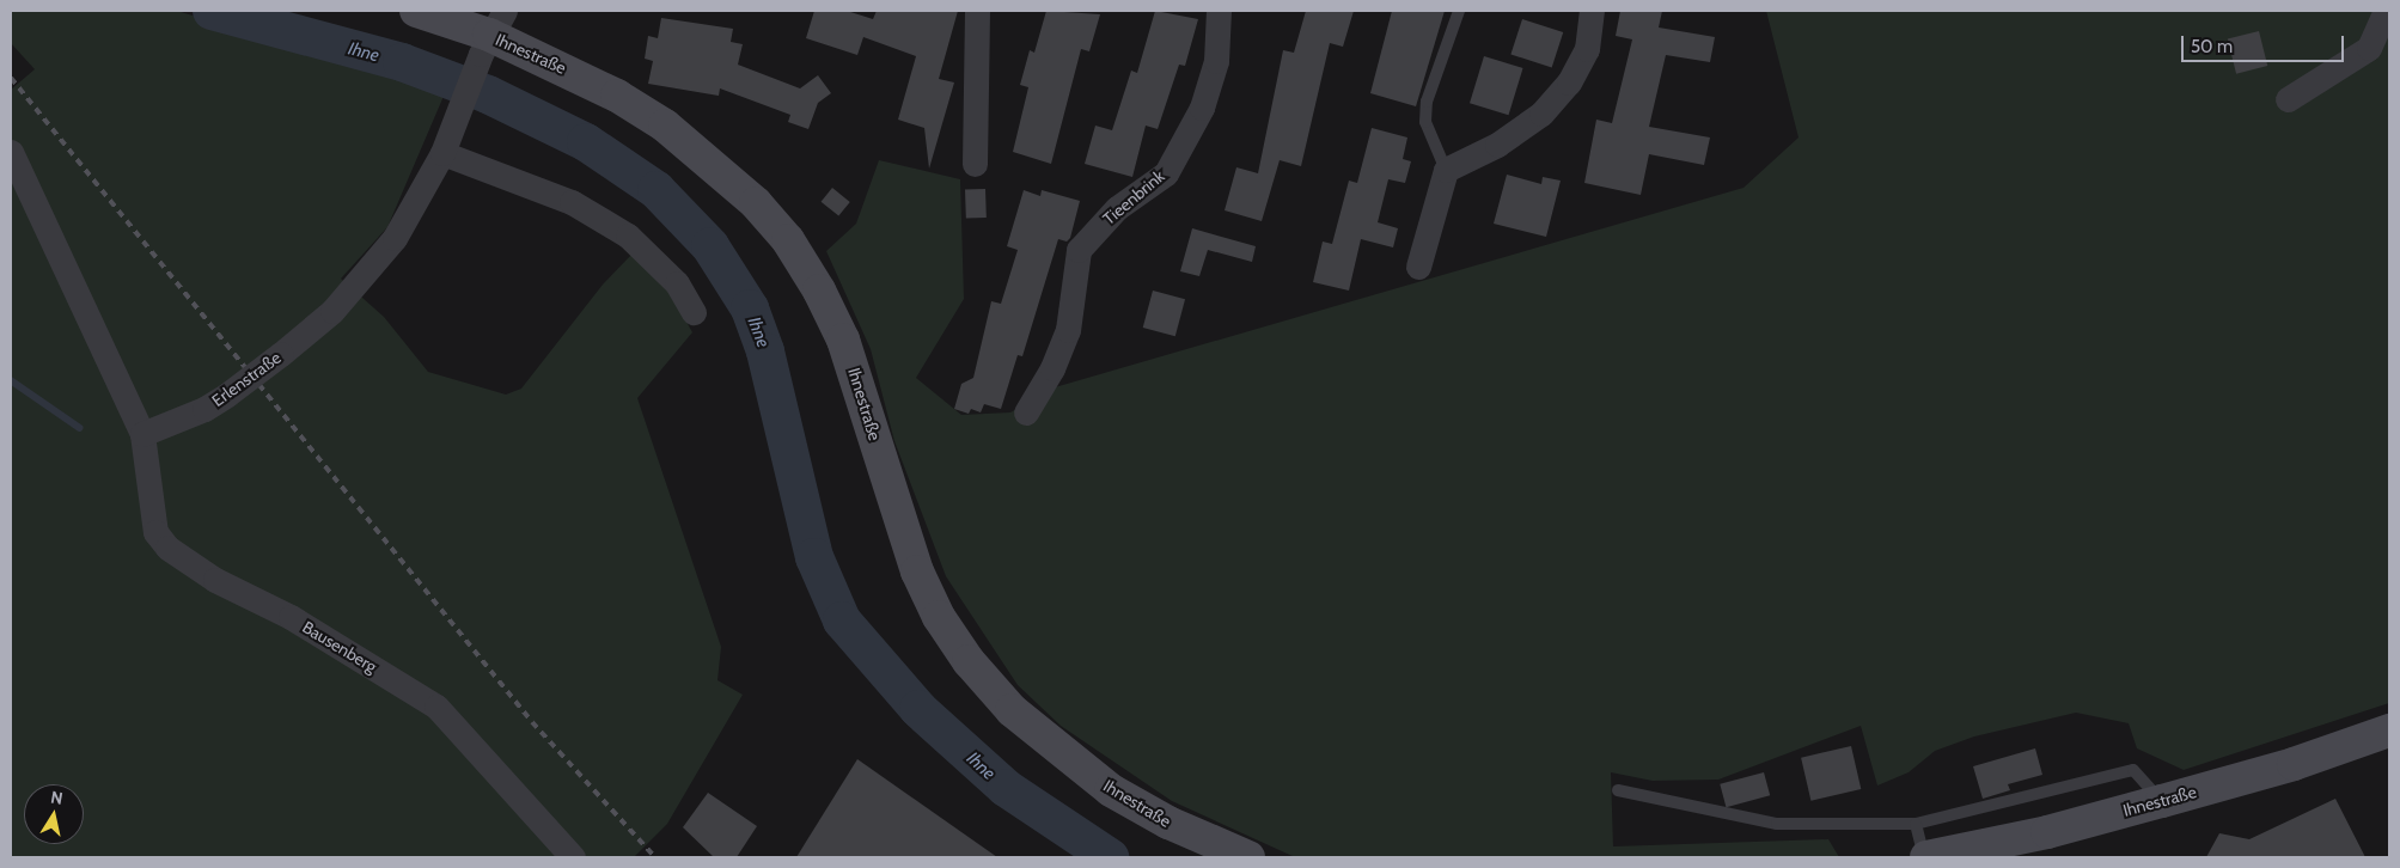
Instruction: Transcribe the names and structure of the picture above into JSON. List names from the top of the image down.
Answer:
{
  "streets": {
    "main road": ["Ihnestraße"],
    "street": ["Tieenbrink", "Erlenstraße", "Bausenberg"]
  },
  "crossings": [
    ["Ihnestraße", "Erlenstraße"],
    ["Erlenstraße", "Bausenberg"]
  ],
  "water": ["Ihne"],
  "scale_bar": "50 m",
  "north": "top"
}
